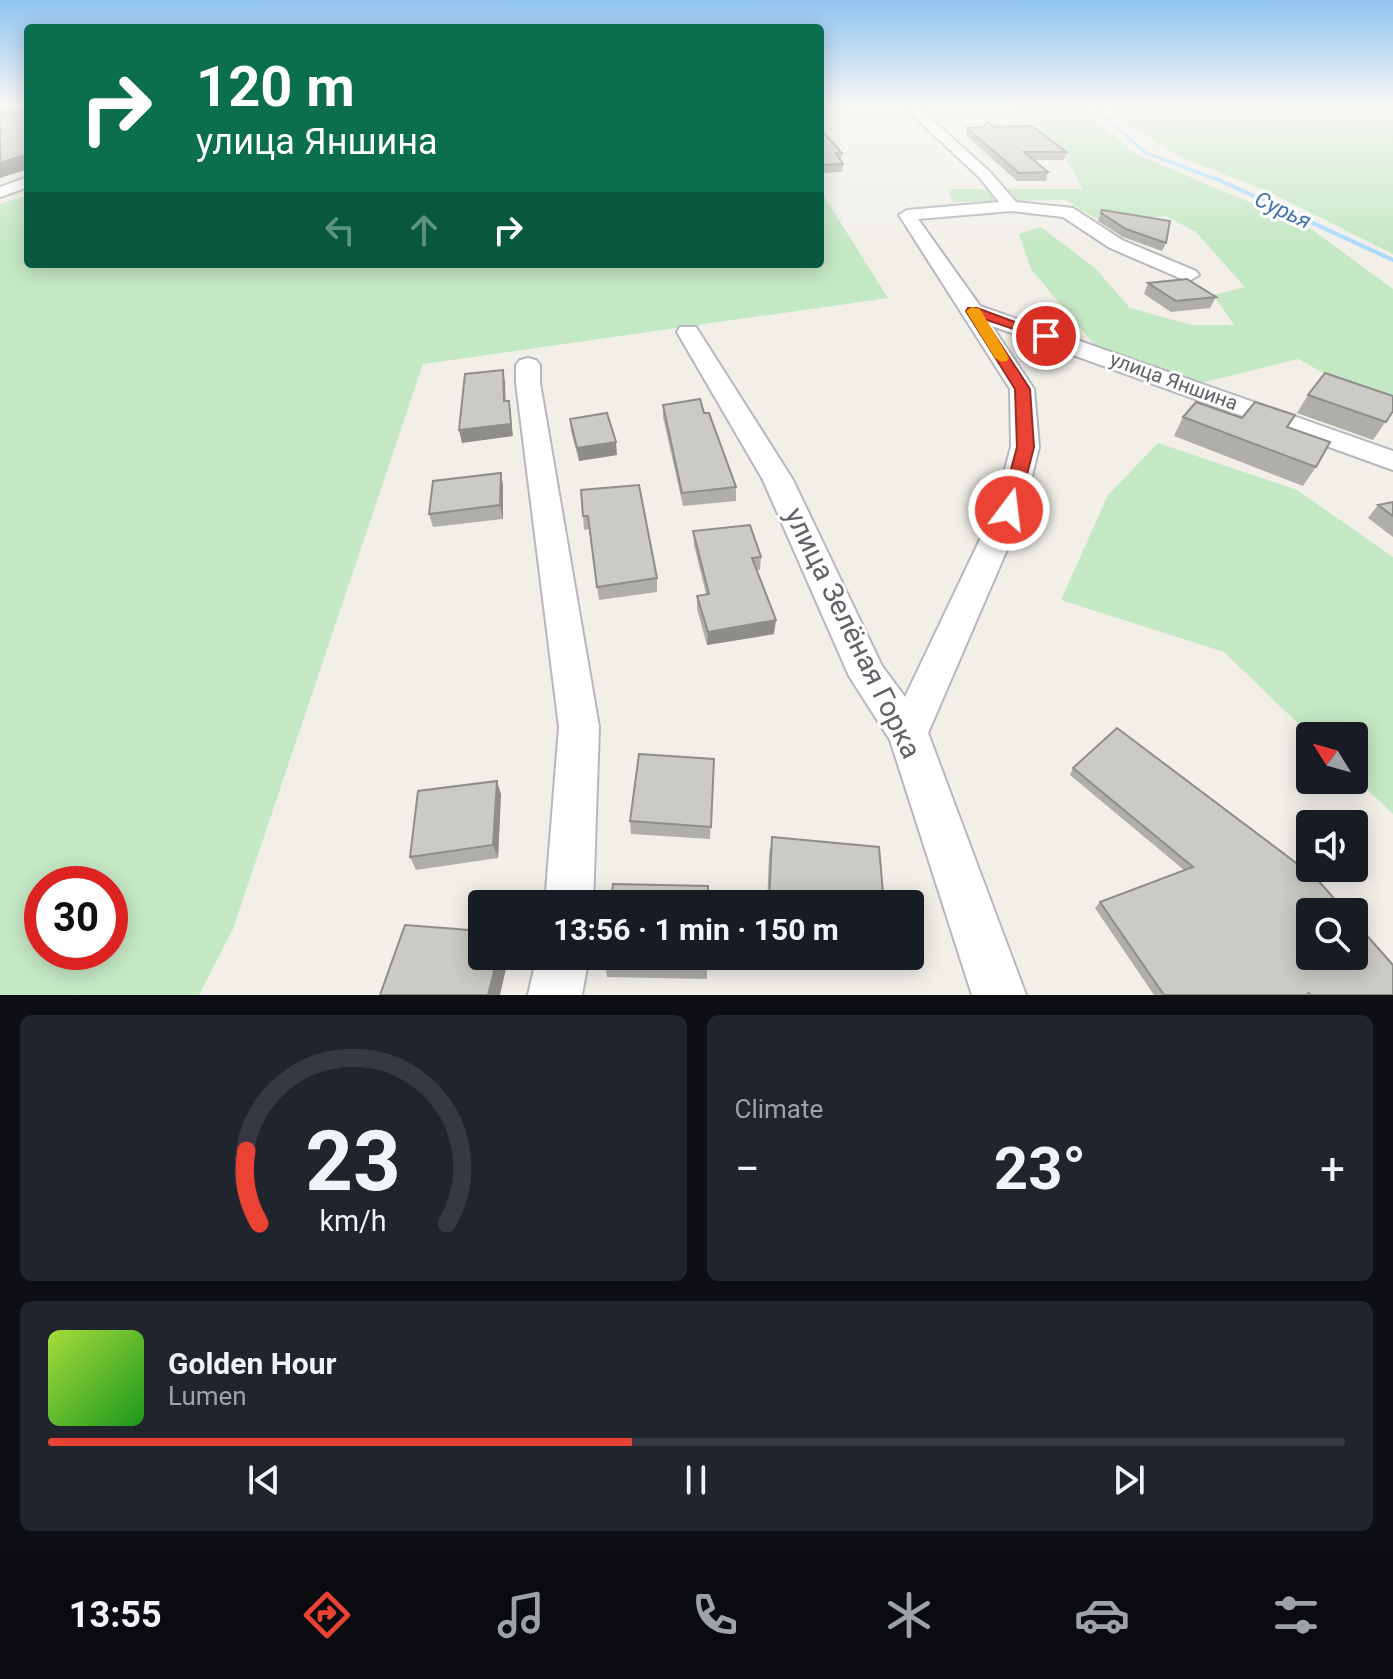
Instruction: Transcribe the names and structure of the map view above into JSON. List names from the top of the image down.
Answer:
{
  "streets": {
    "street": ["улица Яншина", "улица Зелёная Горка"]
  },
  "water": ["Сурья"],
  "north": "top left",
  "page": {
    "turn": ["120 m", "улица Яншина"],
    "limit": "30",
    "trip": "13:56 · 1 min · 150 m",
    "tile": "Climate",
    "heat": ["−", "23°", "+"],
    "song": ["Golden Hour", "Lumen"],
    "tabs": "13:55",
    "gauge": ["23", "km/h"]
  }
}
